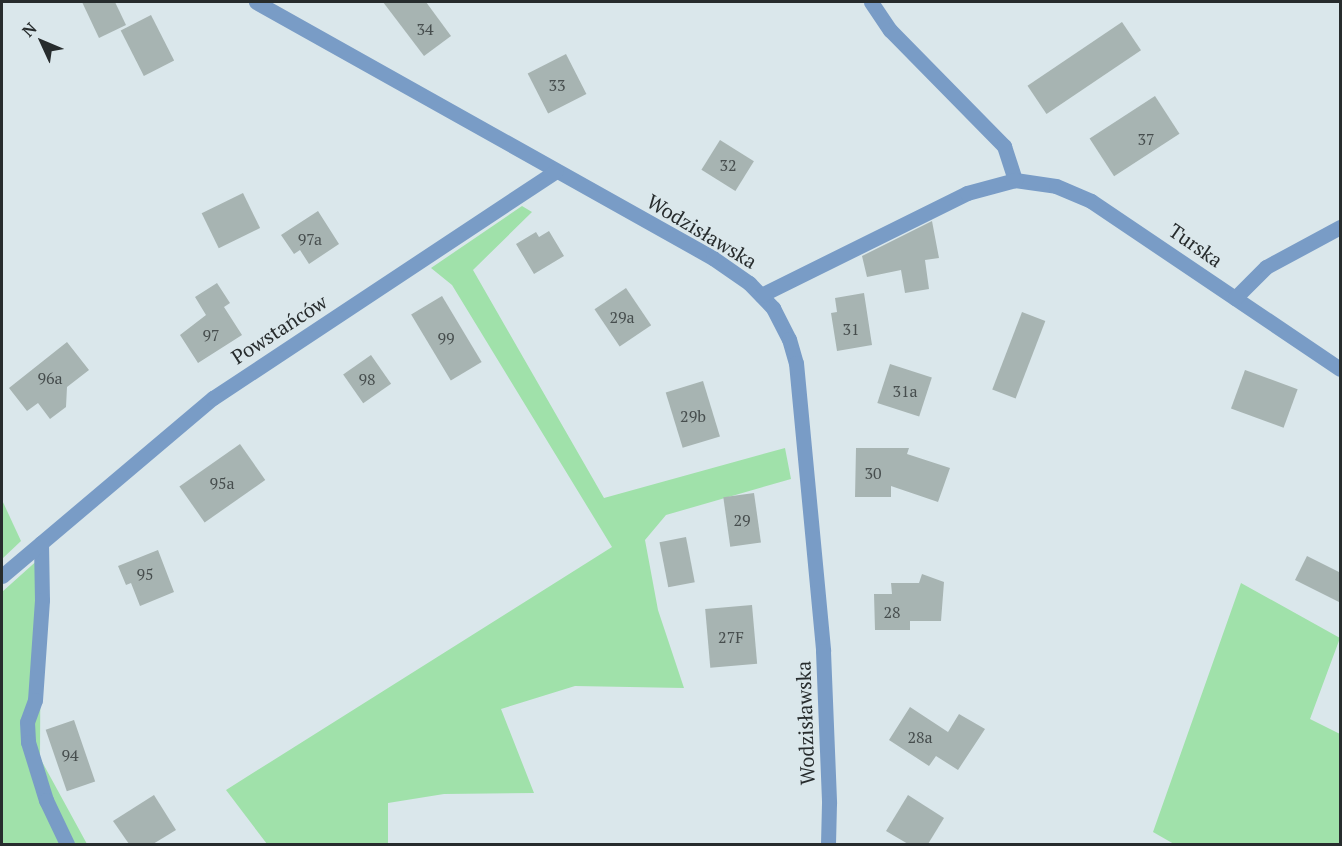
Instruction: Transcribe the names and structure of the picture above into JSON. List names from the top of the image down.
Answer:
{
  "streets": {
    "street": ["Wodzisławska", "Turska", "Powstańców"]
  },
  "crossings": [
    ["Wodzisławska", "Turska"],
    ["Wodzisławska", "Powstańców"]
  ],
  "house_numbers": [
    "34",
    "33",
    "37",
    "32",
    "97a",
    "29a",
    "31",
    "97",
    "99",
    "96a",
    "98",
    "31a",
    "29b",
    "30",
    "95a",
    "29",
    "95",
    "28",
    "27F",
    "28a",
    "94"
  ],
  "north": "top left"
}
